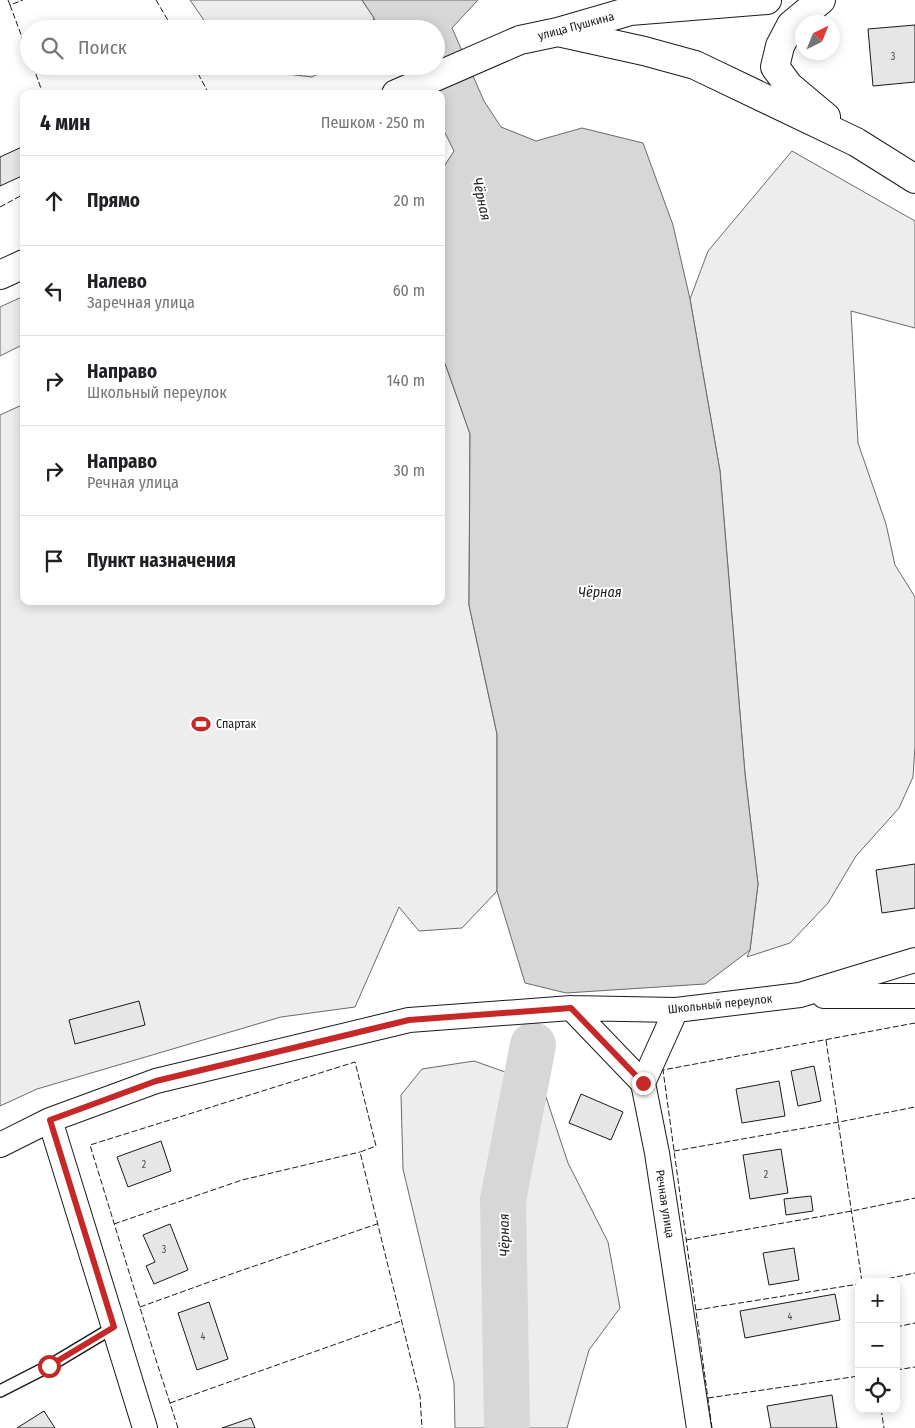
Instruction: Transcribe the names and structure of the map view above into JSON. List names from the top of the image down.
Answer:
{
  "streets": {
    "main road": ["улица Пушкина"],
    "street": ["Школьный переулок", "Речная улица"]
  },
  "water": ["Чёрная"],
  "places": {
    "sports": ["Спартак"]
  },
  "house_numbers": [
    "3",
    "2",
    "2",
    "3",
    "4",
    "4"
  ],
  "north": "top right",
  "page": {
    "search": "Поиск",
    "heading": ["4 мин", "Пешком · 250 m"],
    "list": [
      ["Прямо", "20 m"],
      ["Налево", "Заречная улица", "60 m"],
      ["Направо", "Школьный переулок", "140 m"],
      ["Направо", "Речная улица", "30 m"],
      "Пункт назначения"
    ],
    "map_buttons": ["+", "−"]
  }
}
